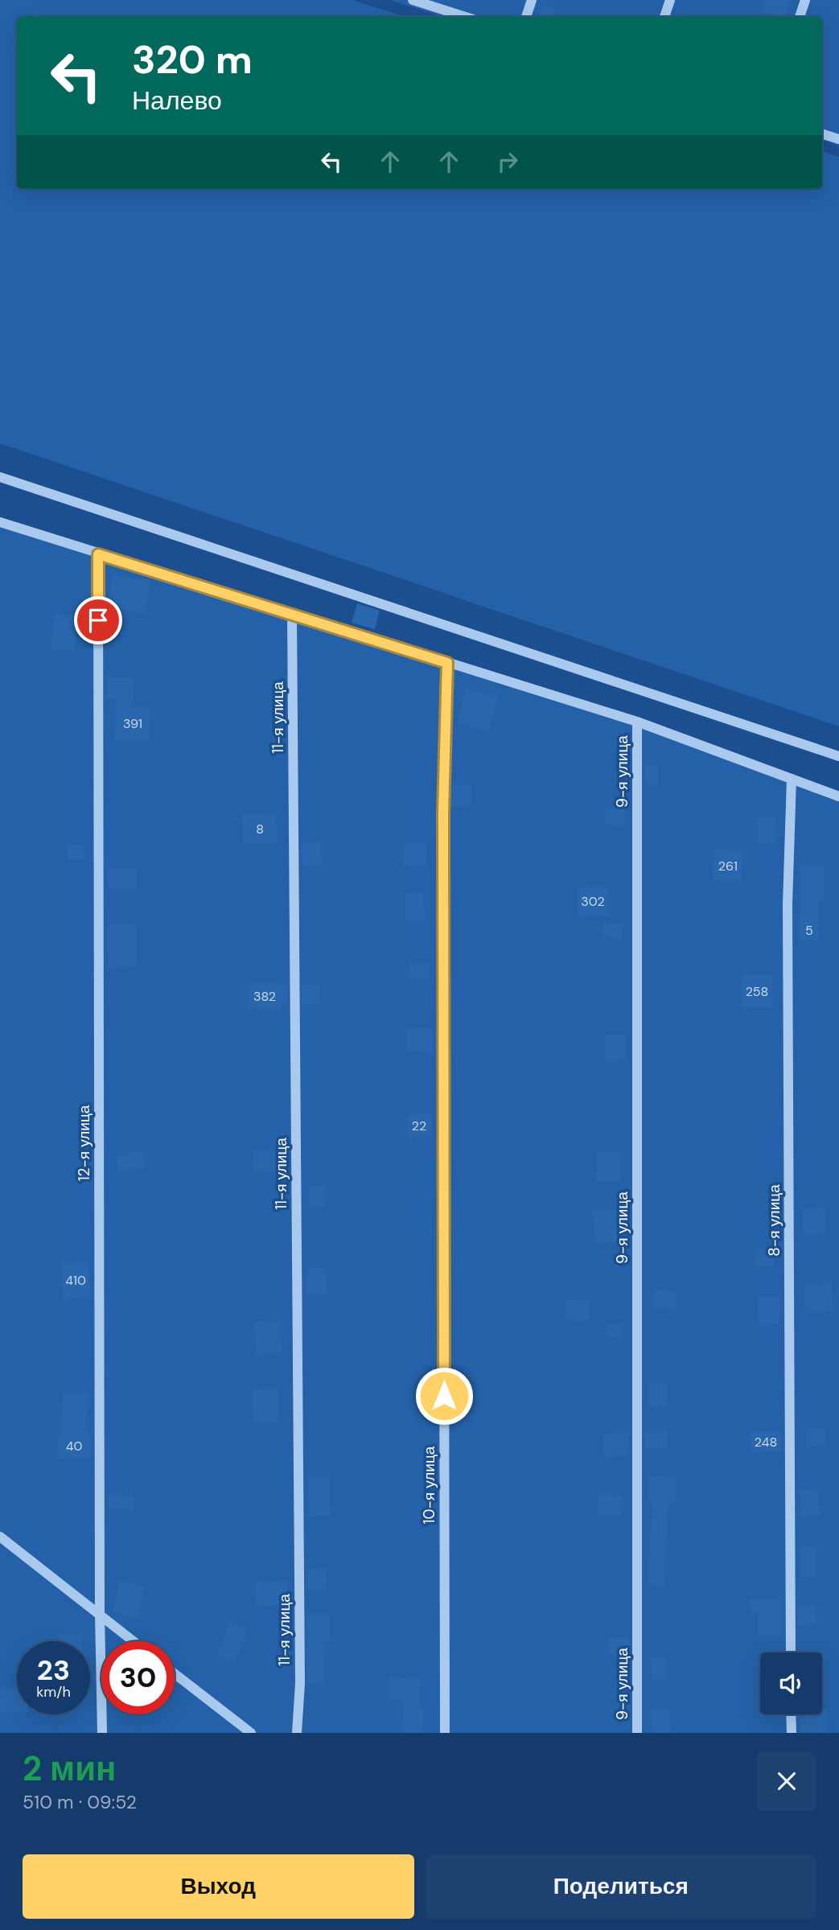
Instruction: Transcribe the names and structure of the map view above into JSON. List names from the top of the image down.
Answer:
{
  "streets": {
    "street": [
      "11-я улица",
      "9-я улица",
      "12-я улица",
      "8-я улица",
      "10-я улица"
    ]
  },
  "house_numbers": [
    "391",
    "8",
    "261",
    "302",
    "5",
    "258",
    "382",
    "22",
    "410",
    "248",
    "40"
  ],
  "page": {
    "turn": ["320 m", "Налево"],
    "speed": "23 km/h",
    "limit": "30",
    "heading": ["2 мин", "510 m · 09:52"],
    "buttons": ["Выход", "Поделиться"]
  }
}
